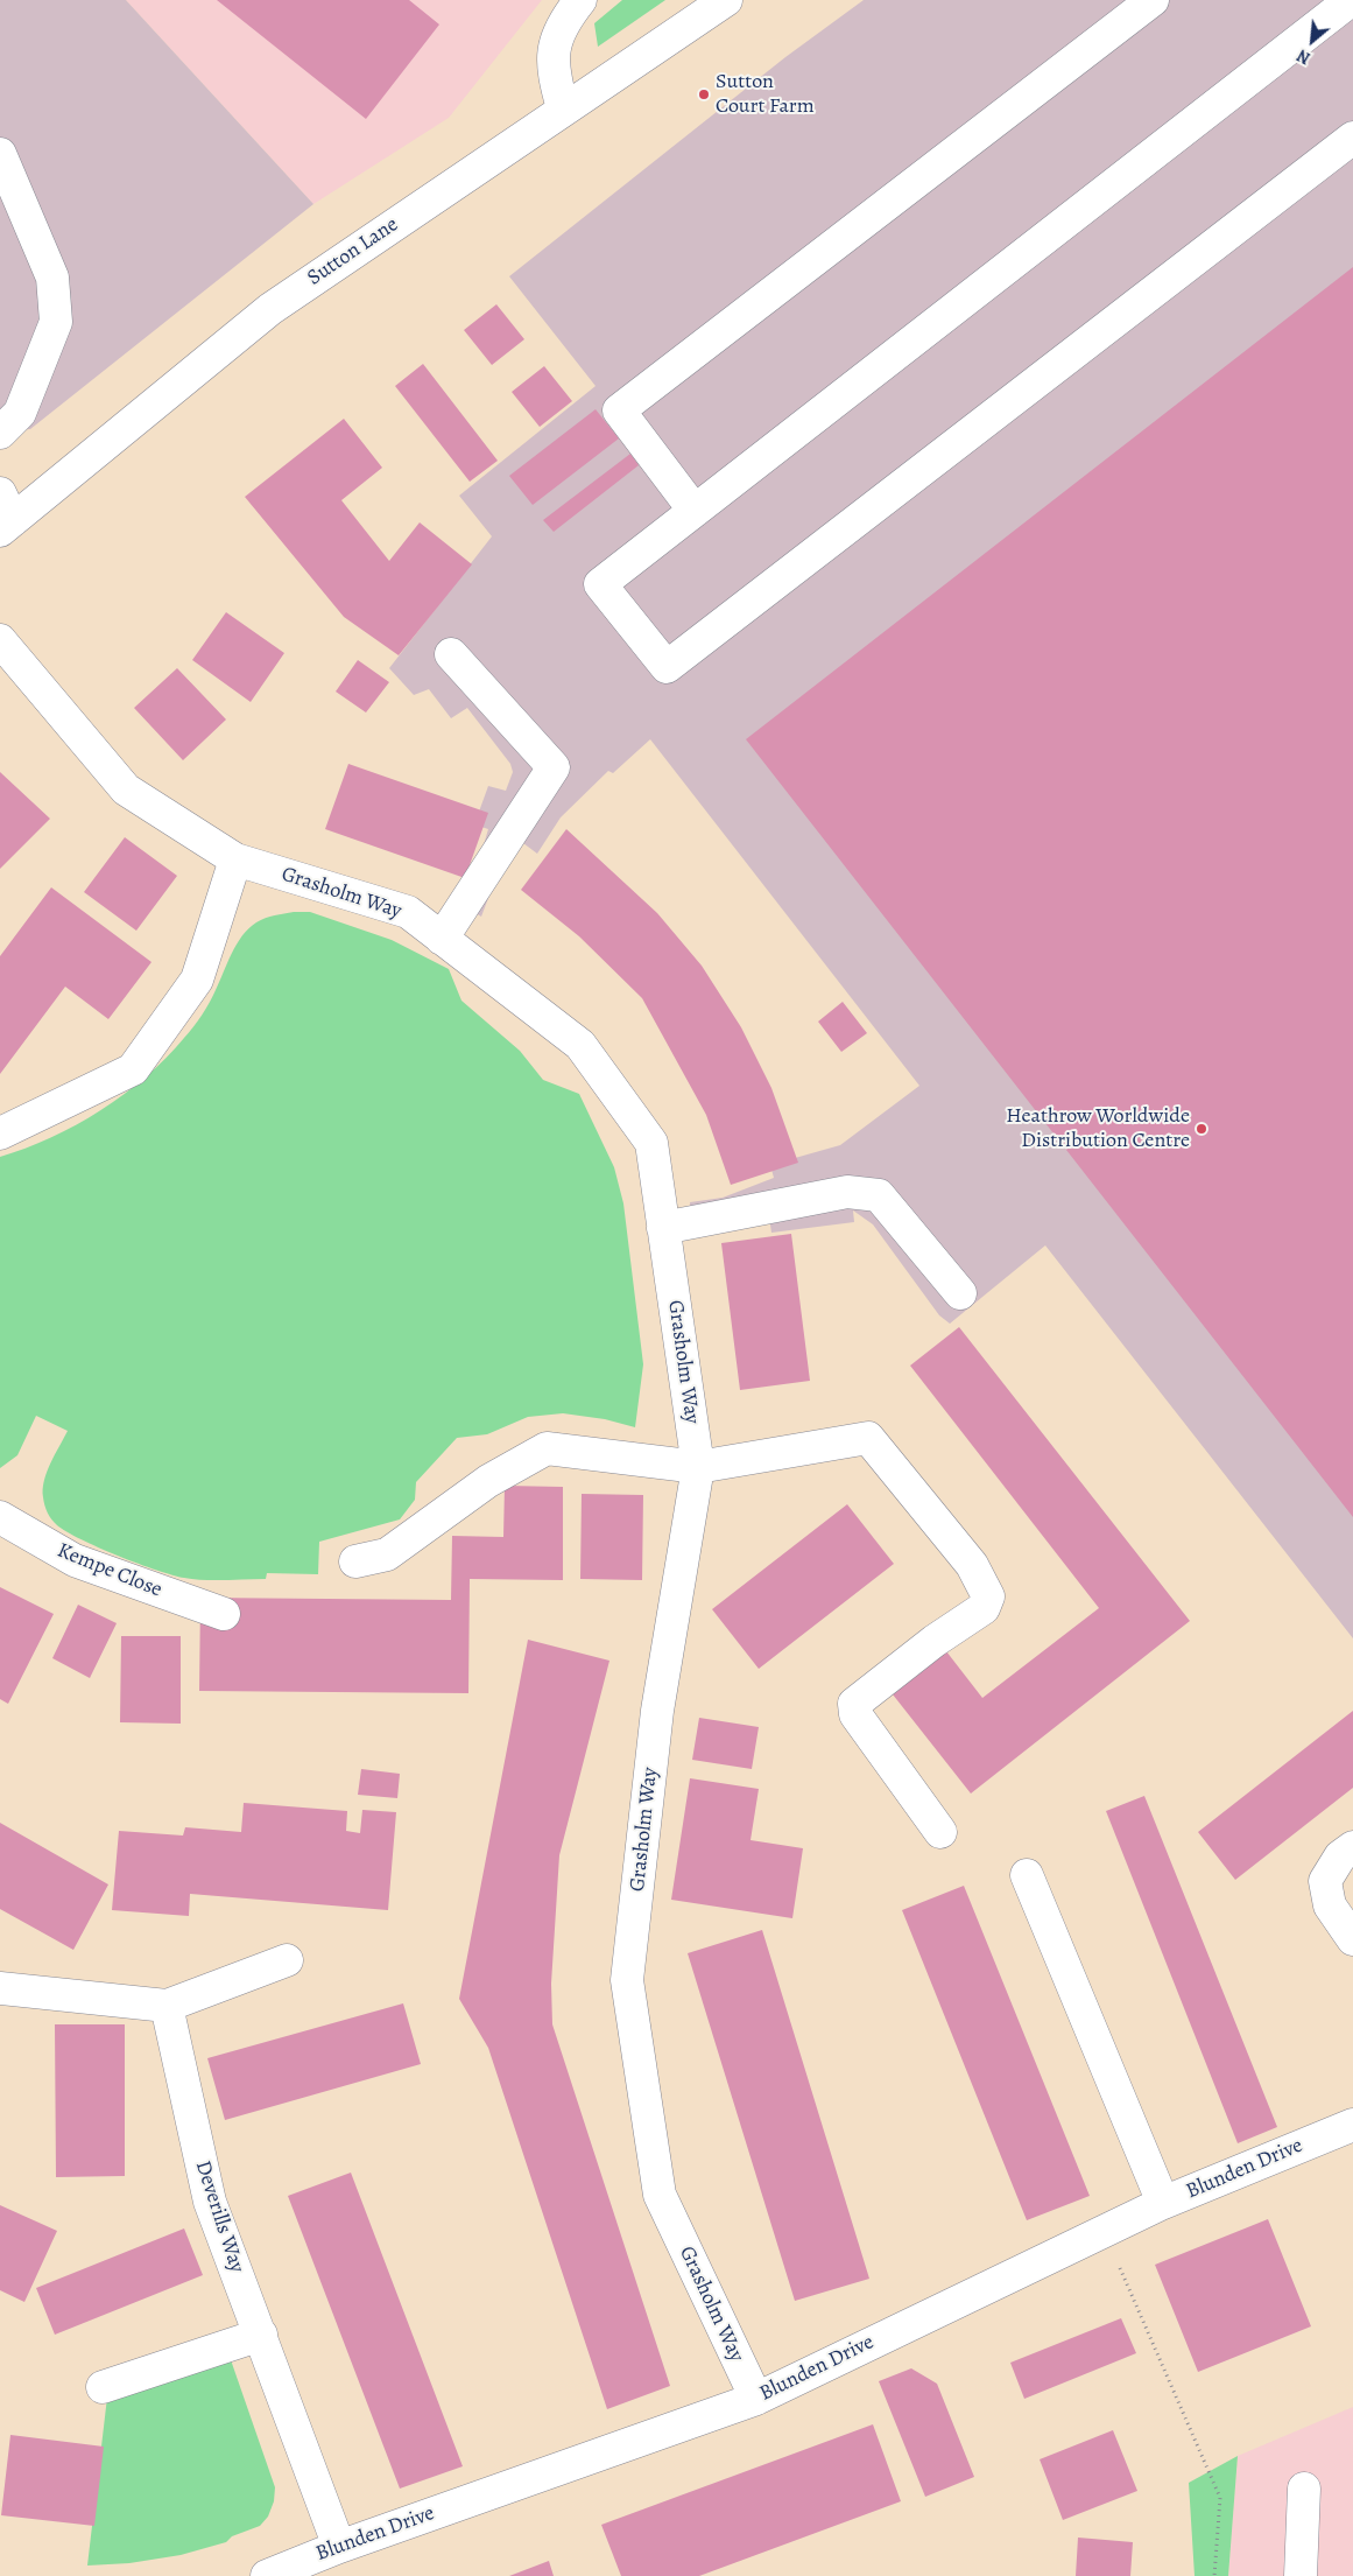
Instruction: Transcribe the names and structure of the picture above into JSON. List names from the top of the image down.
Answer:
{
  "streets": {
    "street": [
      "Sutton Lane",
      "Grasholm Way",
      "Kempe Close",
      "Blunden Drive",
      "Deverills Way"
    ]
  },
  "crossings": [
    ["Grasholm Way", "Blunden Drive"],
    ["Blunden Drive", "Deverills Way"]
  ],
  "places": ["Sutton Court Farm", "Heathrow Worldwide Distribution Centre"],
  "north": "bottom left"
}
